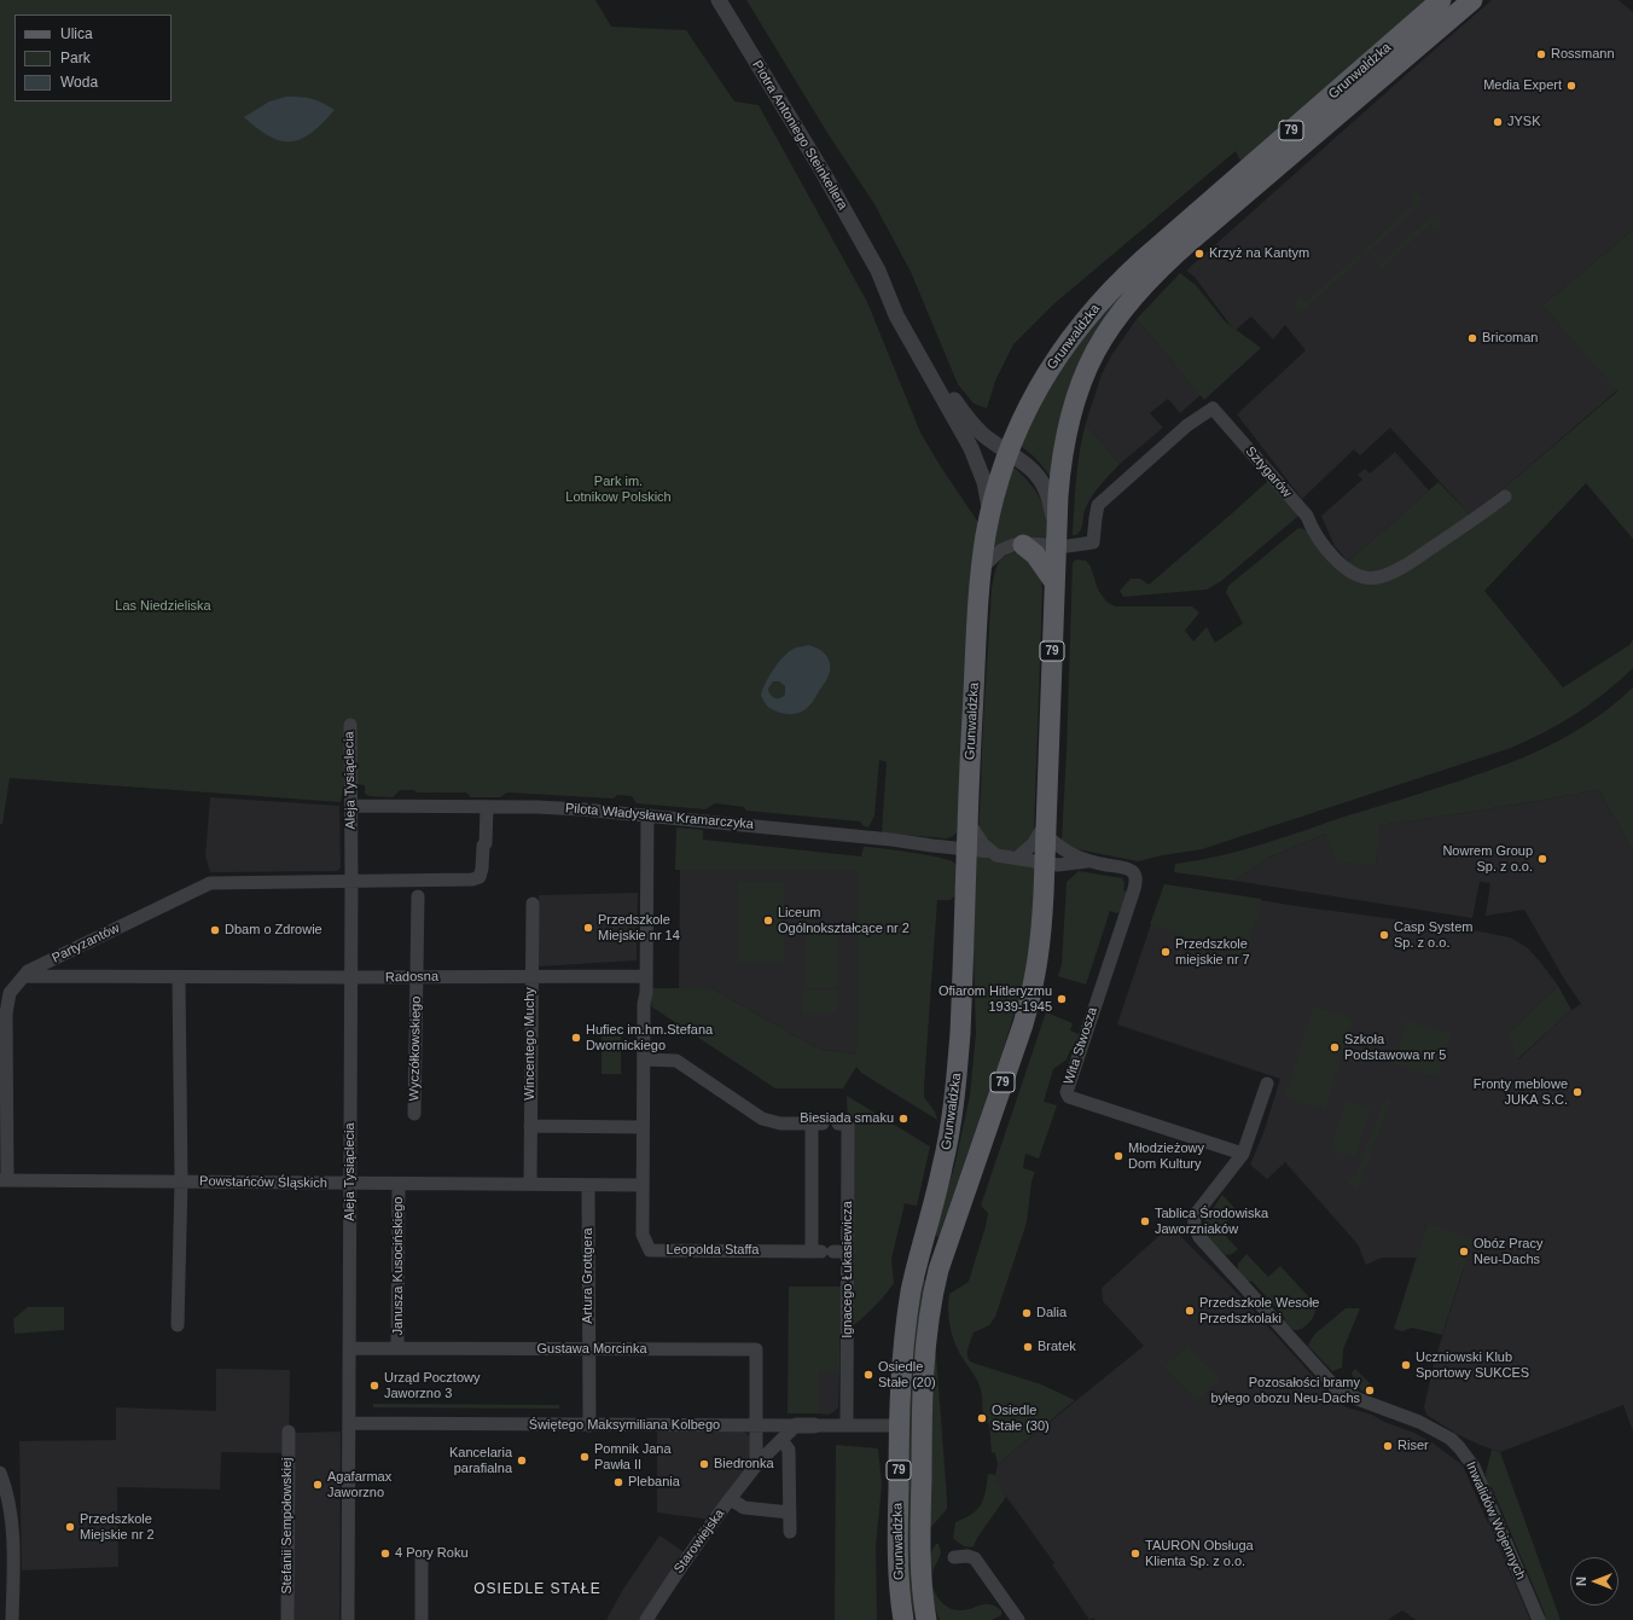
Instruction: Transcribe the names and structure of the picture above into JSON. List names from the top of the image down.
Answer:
{
  "streets": {
    "main road": ["Grunwaldzka", "79"],
    "street": [
      "Piotra Antoniego Steinkellera",
      "Sztygarów",
      "Aleja Tysiąclecia",
      "Pilota Władysława Kramarczyka",
      "Partyzantów",
      "Radosna",
      "Wincentego Muchy",
      "Wita Stwosza",
      "Wyczółkowskiego",
      "Powstańców Śląskich",
      "Leopolda Staffa",
      "Janusza Kusocińskiego",
      "Ignacego Łukasiewicza",
      "Artura Grottgera",
      "Gustawa Morcinka",
      "Świętego Maksymiliana Kolbego",
      "Inwalidów Wojennych",
      "Stefanii Sempołowskiej",
      "Starowiejska"
    ]
  },
  "crossings": [
    ["Grunwaldzka", "Piotra Antoniego Steinkellera"],
    ["Grunwaldzka", "Sztygarów"],
    ["Grunwaldzka", "Pilota Władysława Kramarczyka"],
    ["Grunwaldzka", "Świętego Maksymiliana Kolbego"],
    ["Piotra Antoniego Steinkellera", "Sztygarów"],
    ["Aleja Tysiąclecia", "Pilota Władysława Kramarczyka"],
    ["Aleja Tysiąclecia", "Partyzantów"],
    ["Aleja Tysiąclecia", "Radosna"],
    ["Aleja Tysiąclecia", "Powstańców Śląskich"],
    ["Aleja Tysiąclecia", "Gustawa Morcinka"],
    ["Aleja Tysiąclecia", "Świętego Maksymiliana Kolbego"],
    ["Pilota Władysława Kramarczyka", "Partyzantów"],
    ["Pilota Władysława Kramarczyka", "Wita Stwosza"],
    ["Partyzantów", "Radosna"],
    ["Partyzantów", "Powstańców Śląskich"],
    ["Radosna", "Wincentego Muchy"],
    ["Radosna", "Wyczółkowskiego"],
    ["Wincentego Muchy", "Powstańców Śląskich"],
    ["Wita Stwosza", "Inwalidów Wojennych"],
    ["Powstańców Śląskich", "Leopolda Staffa"],
    ["Powstańców Śląskich", "Janusza Kusocińskiego"],
    ["Powstańców Śląskich", "Artura Grottgera"],
    ["Janusza Kusocińskiego", "Gustawa Morcinka"],
    ["Ignacego Łukasiewicza", "Świętego Maksymiliana Kolbego"],
    ["Artura Grottgera", "Gustawa Morcinka"],
    ["Artura Grottgera", "Świętego Maksymiliana Kolbego"],
    ["Gustawa Morcinka", "Świętego Maksymiliana Kolbego"],
    ["Świętego Maksymiliana Kolbego", "Starowiejska"]
  ],
  "districts": ["OSIEDLE STAŁE"],
  "parks": ["Park im. Lotnikow Polskich", "Las Niedzieliska"],
  "places": [
    "Rossmann",
    "Media Expert",
    "JYSK",
    "Krzyż na Kantym",
    "Bricoman",
    "Nowrem Group Sp. z o.o.",
    "Liceum Ogólnokształcące nr 2",
    "Przedszkole Miejskie nr 14",
    "Dbam o Zdrowie",
    "Casp System Sp. z o.o.",
    "Przedszkole miejskie nr 7",
    "Ofiarom Hitleryzmu 1939-1945",
    "Hufiec im.hm.Stefana Dwornickiego",
    "Szkoła Podstawowa nr 5",
    "Fronty meblowe JUKA S.C.",
    "Biesiada smaku",
    "Młodzieżowy Dom Kultury",
    "Tablica Środowiska Jaworzniaków",
    "Obóz Pracy Neu-Dachs",
    "Przedszkole Wesołe Przedszkolaki",
    "Dalia",
    "Bratek",
    "Uczniowski Klub Sportowy SUKCES",
    "Osiedle Stałe (20)",
    "Urząd Pocztowy Jaworzno 3",
    "Pozosałości bramy byłego obozu Neu-Dachs",
    "Osiedle Stałe (30)",
    "Riser",
    "Pomnik Jana Pawła II",
    "Kancelaria parafialna",
    "Biedronka",
    "Plebania",
    "Agafarmax Jaworzno",
    "Przedszkole Miejskie nr 2",
    "4 Pory Roku",
    "TAURON Obsługa Klienta Sp. z o.o."
  ],
  "legend": ["Ulica", "Park", "Woda"],
  "north": "left"
}
